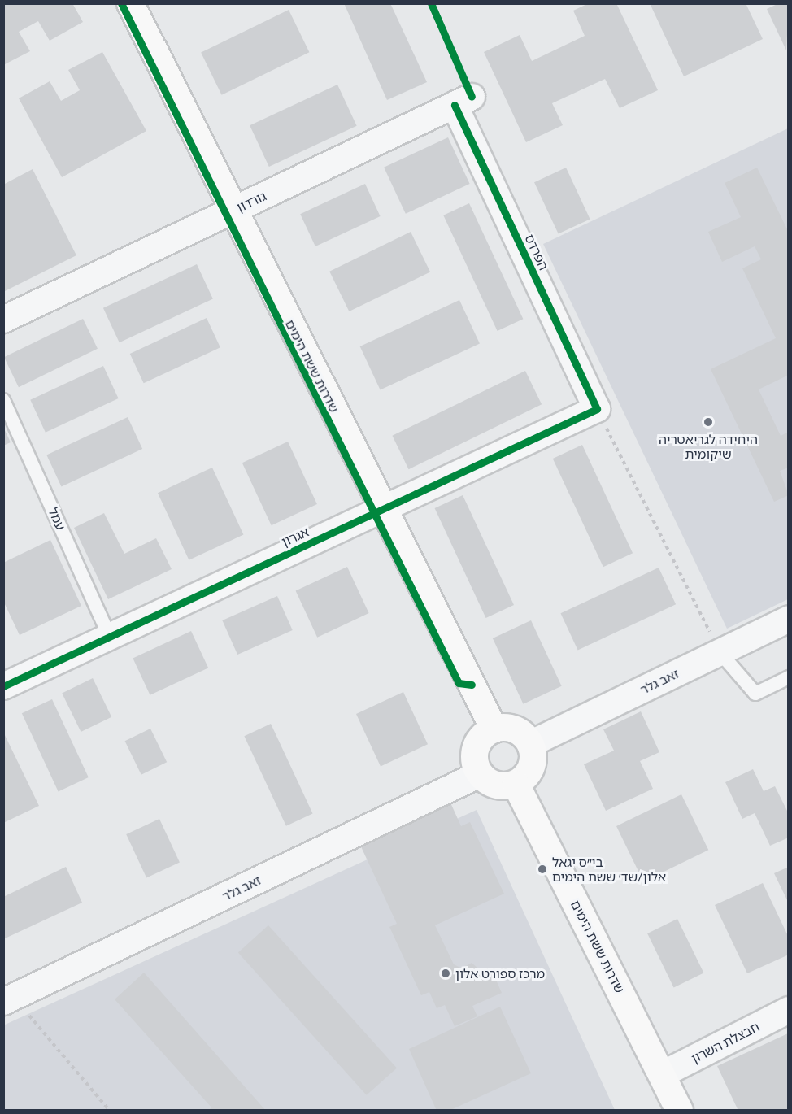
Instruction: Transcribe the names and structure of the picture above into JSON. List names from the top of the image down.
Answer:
{
  "streets": {
    "street": [
      "גורדון",
      "הפרדס",
      "שדרות ששת הימים",
      "אגרון",
      "זאב גלר",
      "חבצלת השרון"
    ],
    "lane": ["עמל"]
  },
  "crossings": [
    ["גורדון", "הפרדס"],
    ["גורדון", "שדרות ששת הימים"],
    ["הפרדס", "אגרון"],
    ["שדרות ששת הימים", "אגרון"],
    ["שדרות ששת הימים", "זאב גלר"],
    ["שדרות ששת הימים", "חבצלת השרון"],
    ["עמל", "אגרון"]
  ],
  "places": ["היחידה לגריאטריה שיקומית", "בי״ס יגאל אלון/שד׳ ששת הימים", "מרכז ספורט אלון"]
}
